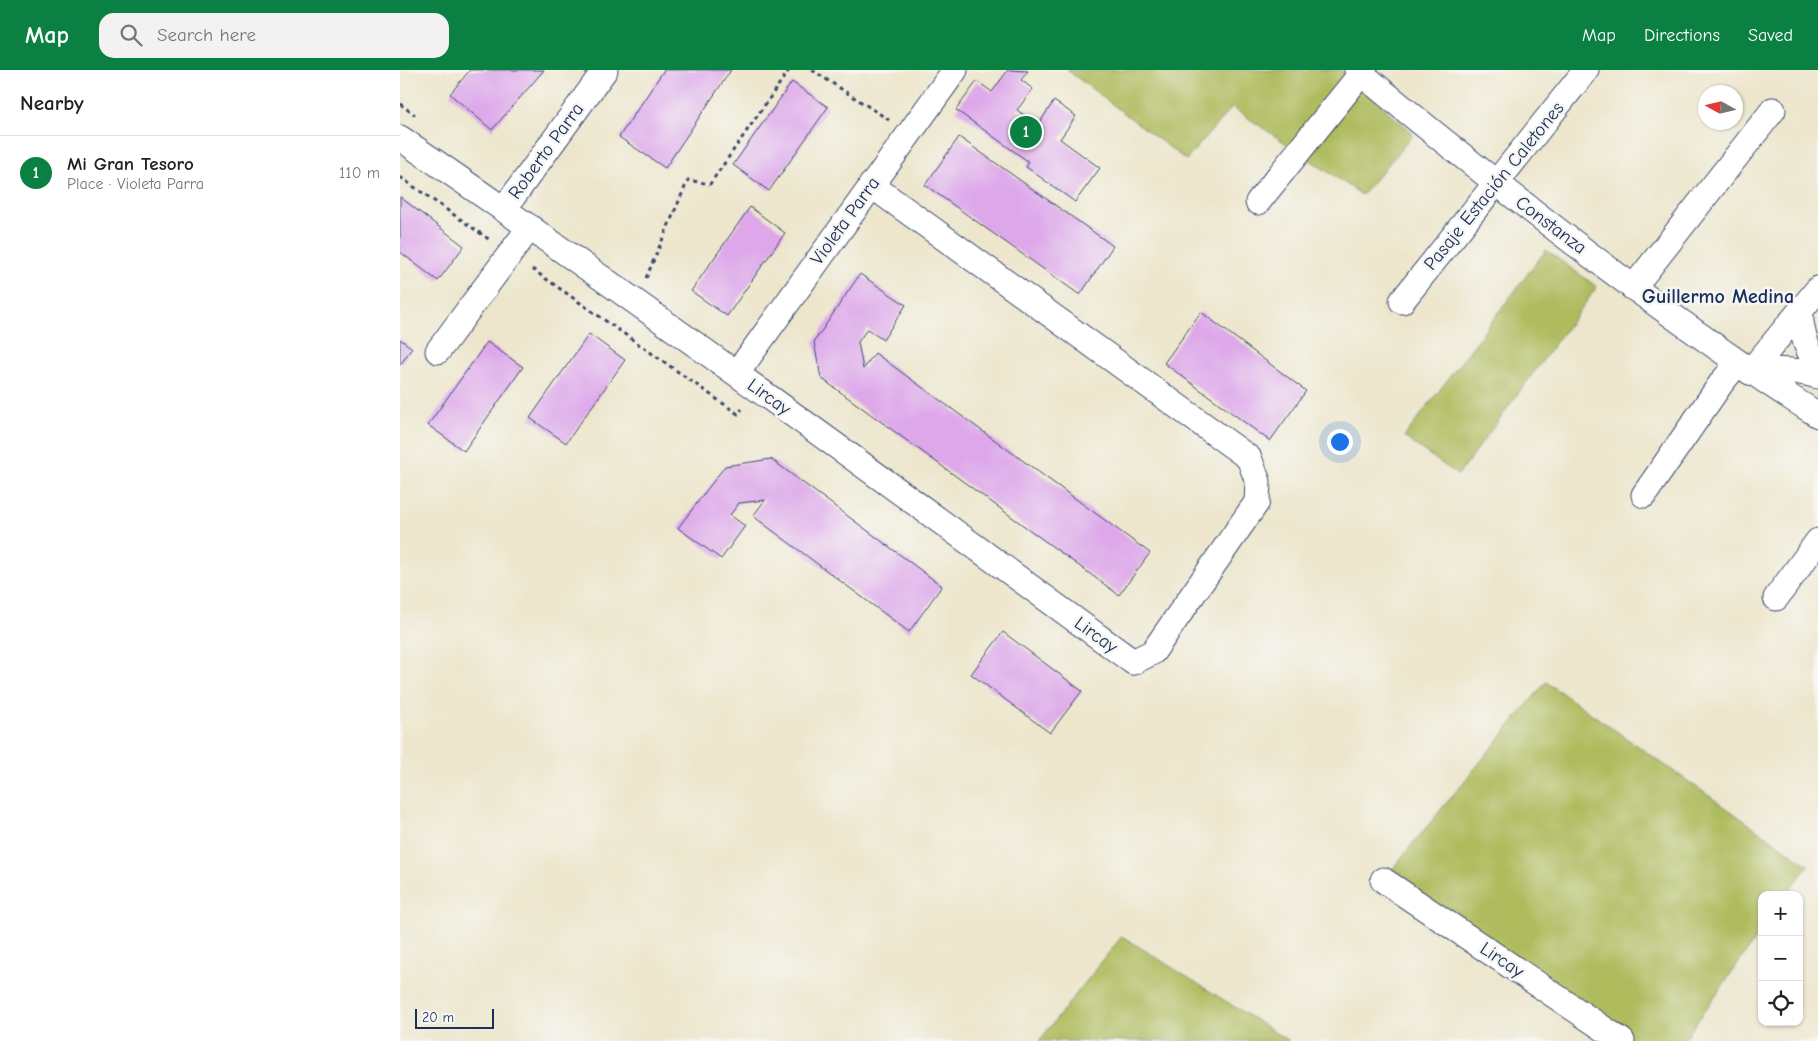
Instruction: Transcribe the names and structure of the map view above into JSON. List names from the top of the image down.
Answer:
{
  "streets": {
    "street": [
      "Roberto Parra",
      "Pasaje Estación Caletones",
      "Violeta Parra",
      "Constanza",
      "Lircay"
    ]
  },
  "crossings": [
    ["Roberto Parra", "Lircay"],
    ["Pasaje Estación Caletones", "Constanza"],
    ["Violeta Parra", "Lircay"]
  ],
  "districts": ["Guillermo Medina"],
  "scale_bar": "20 m",
  "north": "left",
  "page": {
    "header": "Map",
    "search": "Search here",
    "nav": ["Map", "Directions", "Saved"],
    "heading": "Nearby",
    "pins": "1",
    "list": [
      {
        "mark": "1",
        "name": "Mi Gran Tesoro",
        "note": "Place · Violeta Parra",
        "value": "110 m"
      }
    ],
    "map_buttons": ["+", "−"],
    "scale": "20 m"
  }
}
